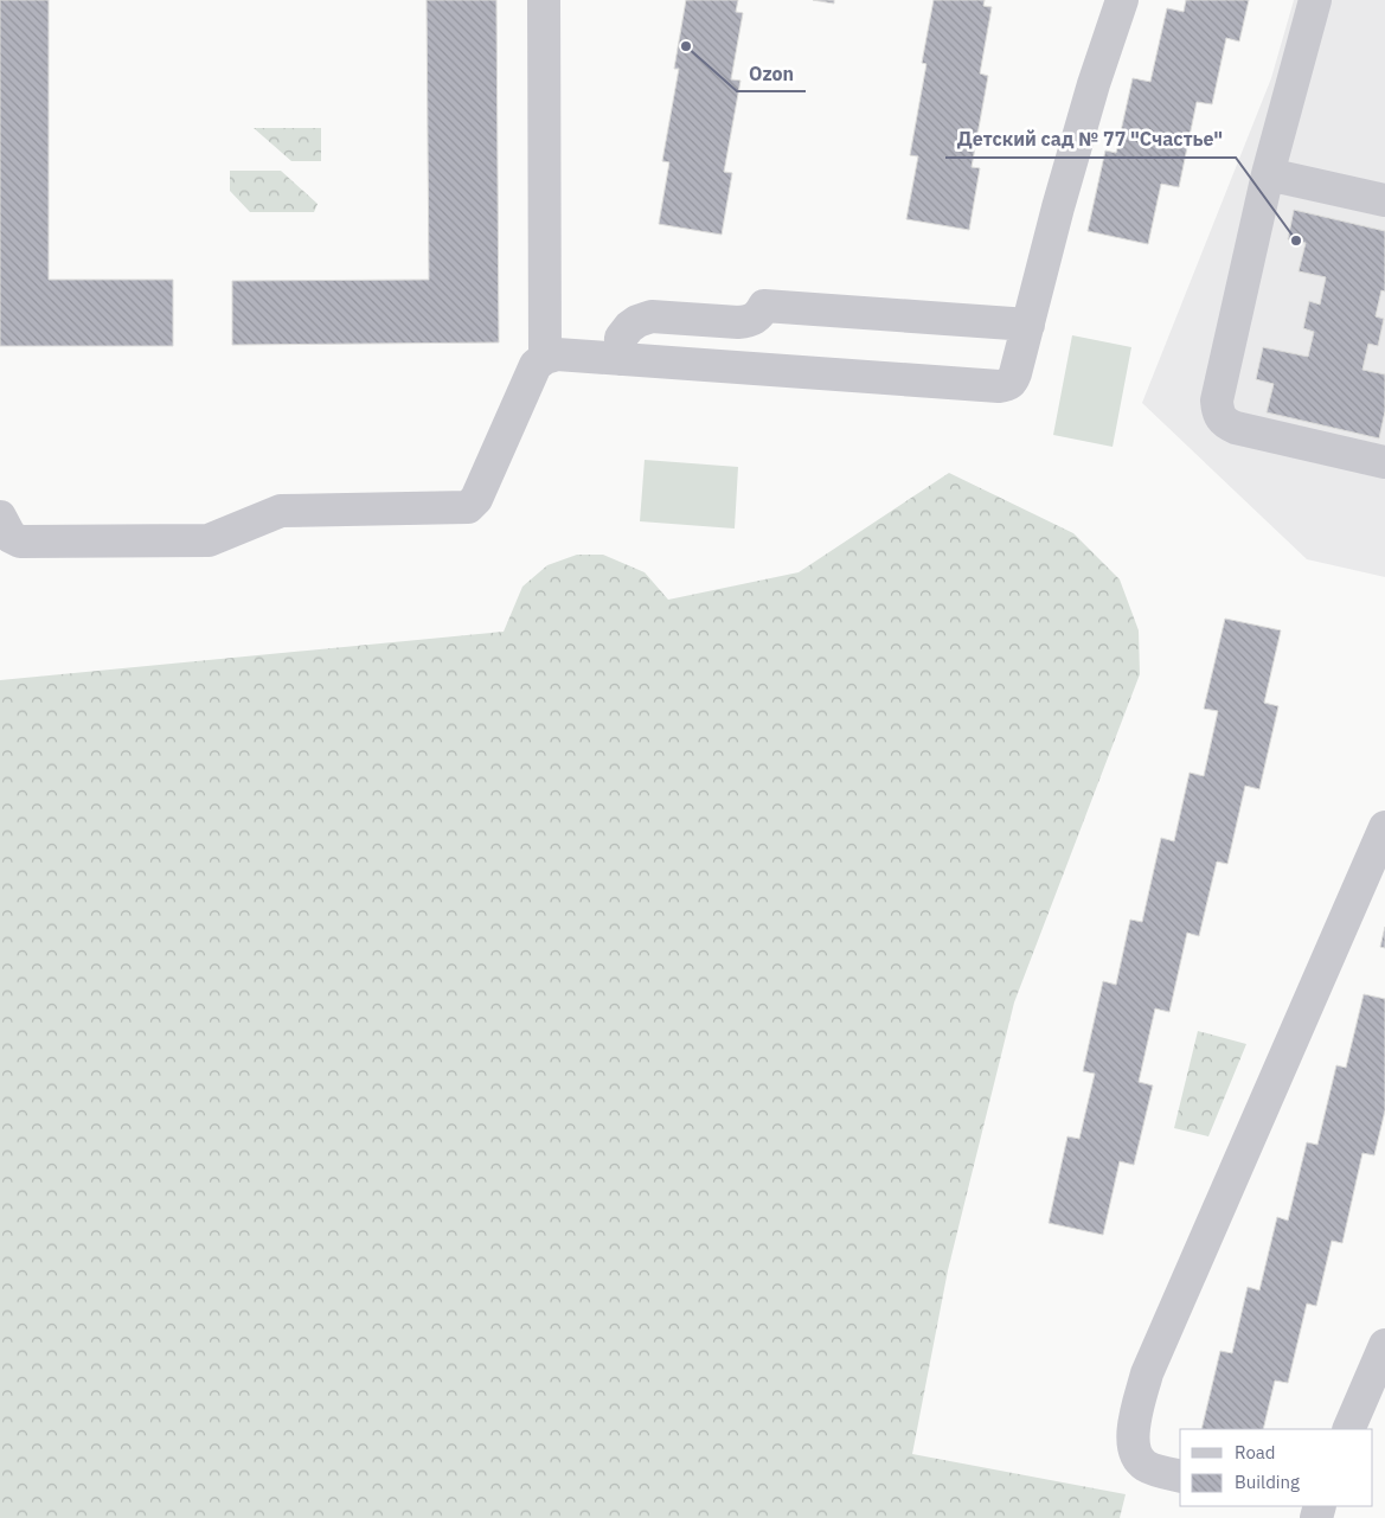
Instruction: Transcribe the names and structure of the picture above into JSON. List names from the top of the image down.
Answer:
{
  "places": ["Ozon", "Детский сад № 77 \"Счастье\""],
  "legend": ["Road", "Building"]
}
